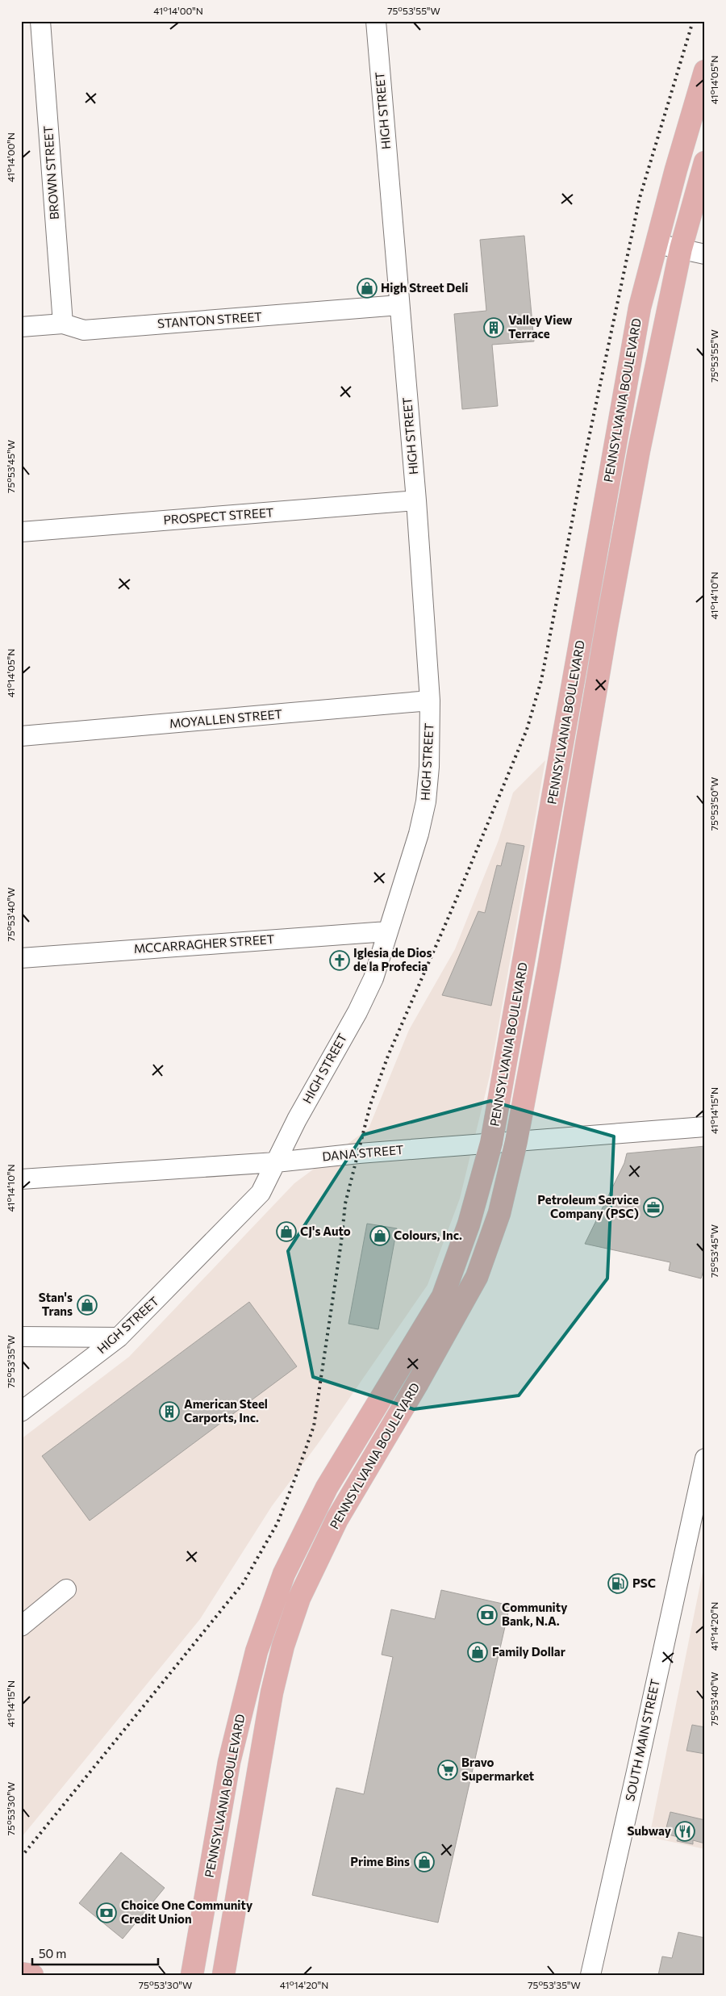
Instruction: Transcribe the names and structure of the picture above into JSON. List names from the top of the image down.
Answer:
{
  "streets": {
    "main road": ["PENNSYLVANIA BOULEVARD"],
    "street": [
      "HIGH STREET",
      "BROWN STREET",
      "STANTON STREET",
      "PROSPECT STREET",
      "MOYALLEN STREET",
      "MCCARRAGHER STREET",
      "DANA STREET",
      "SOUTH MAIN STREET"
    ]
  },
  "crossings": [
    ["HIGH STREET", "STANTON STREET"],
    ["HIGH STREET", "PROSPECT STREET"],
    ["HIGH STREET", "MOYALLEN STREET"],
    ["HIGH STREET", "MCCARRAGHER STREET"],
    ["HIGH STREET", "DANA STREET"],
    ["BROWN STREET", "STANTON STREET"],
    ["PENNSYLVANIA BOULEVARD", "DANA STREET"]
  ],
  "places": {
    "shop": [
      "High Street Deli",
      "CJ's Auto",
      "Colours, Inc.",
      "Stan's Trans",
      "Family Dollar",
      "Prime Bins"
    ],
    "building": ["Valley View Terrace", "American Steel Carports, Inc."],
    "church": ["Iglesia de Dios de la Profecia"],
    "office": ["Petroleum Service Company (PSC)"],
    "fuel station": ["PSC"],
    "bank": ["Community Bank, N.A.", "Choice One Community Credit Union"],
    "supermarket": ["Bravo Supermarket"],
    "restaurant": ["Subway"]
  },
  "scale_bar": "50 m",
  "coordinates": [
    "41°14'00\"N",
    "75°53'55\"W",
    "41°14'05\"N",
    "75°53'45\"W",
    "41°14'10\"N",
    "75°53'50\"W",
    "75°53'40\"W",
    "41°14'15\"N",
    "75°53'35\"W",
    "41°14'20\"N",
    "75°53'30\"W"
  ]
}
